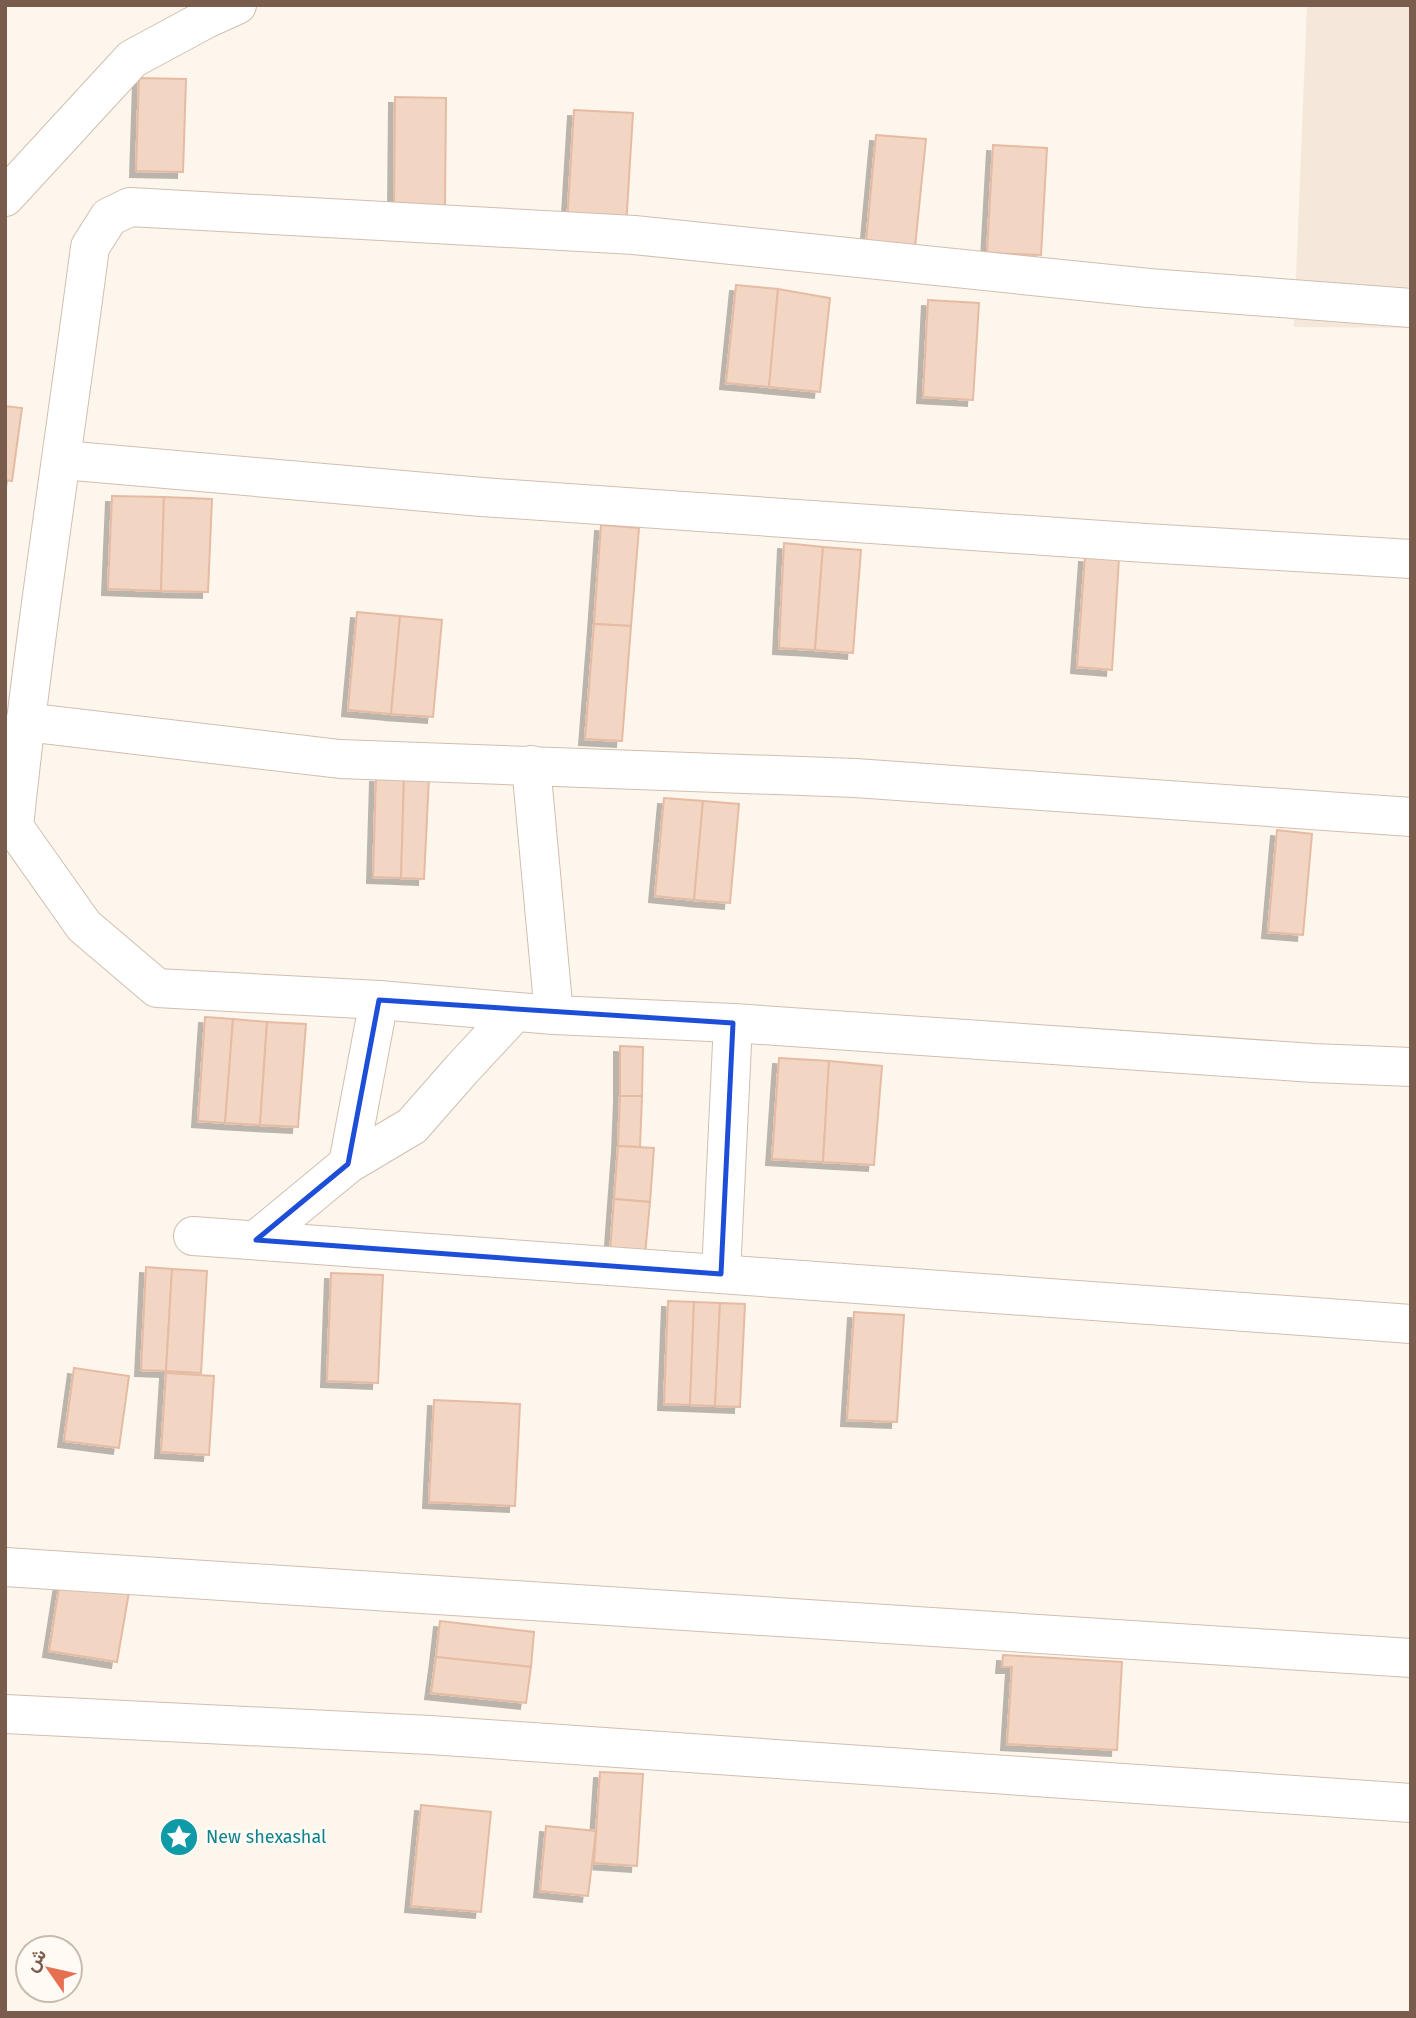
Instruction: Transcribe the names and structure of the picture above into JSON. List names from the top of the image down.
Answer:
{
  "places": {
    "place": ["New shexashal"]
  },
  "north": "top left"
}
